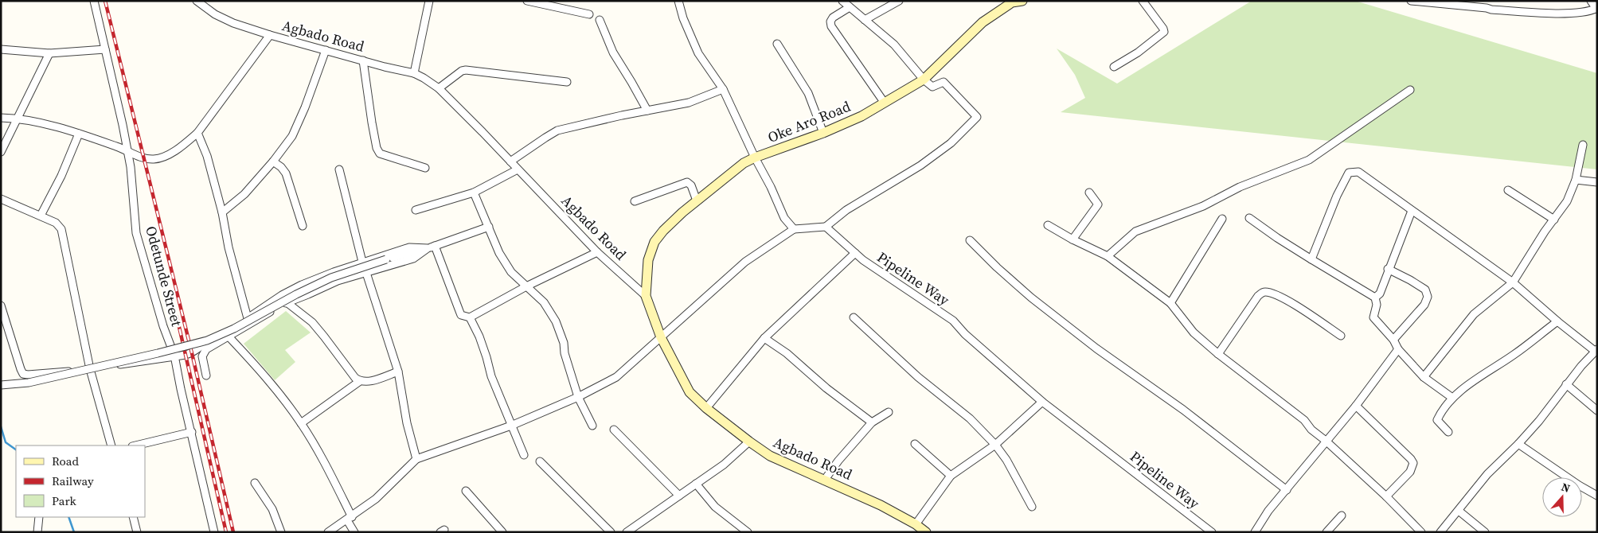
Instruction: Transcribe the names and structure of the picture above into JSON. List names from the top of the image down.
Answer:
{
  "streets": {
    "main road": ["Agbado Road", "Oke Aro Road"],
    "street": ["Odetunde Street", "Pipeline Way"]
  },
  "crossings": [
    ["Agbado Road", "Oke Aro Road"]
  ],
  "legend": ["Road", "Railway", "Park"],
  "north": "top"
}
